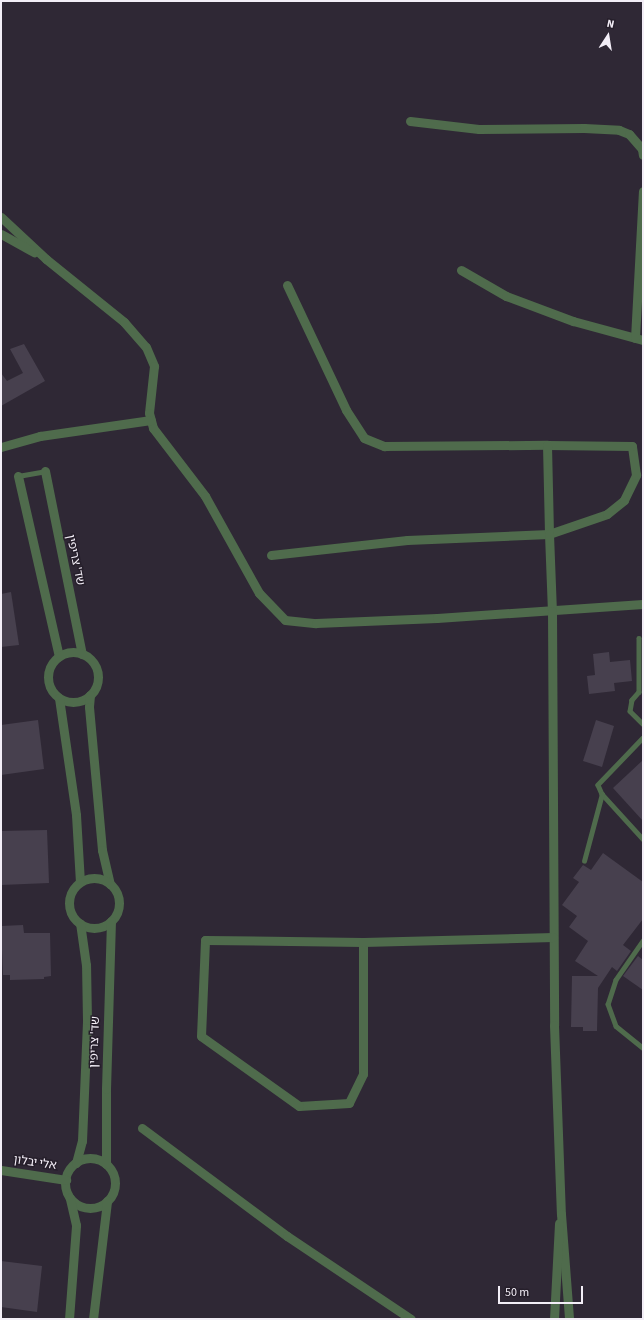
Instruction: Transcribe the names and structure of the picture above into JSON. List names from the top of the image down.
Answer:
{
  "streets": {
    "street": ["שד' צריפין", "אלי יבלון"]
  },
  "crossings": [
    ["שד' צריפין", "אלי יבלון"]
  ],
  "scale_bar": "50 m",
  "north": "top"
}
